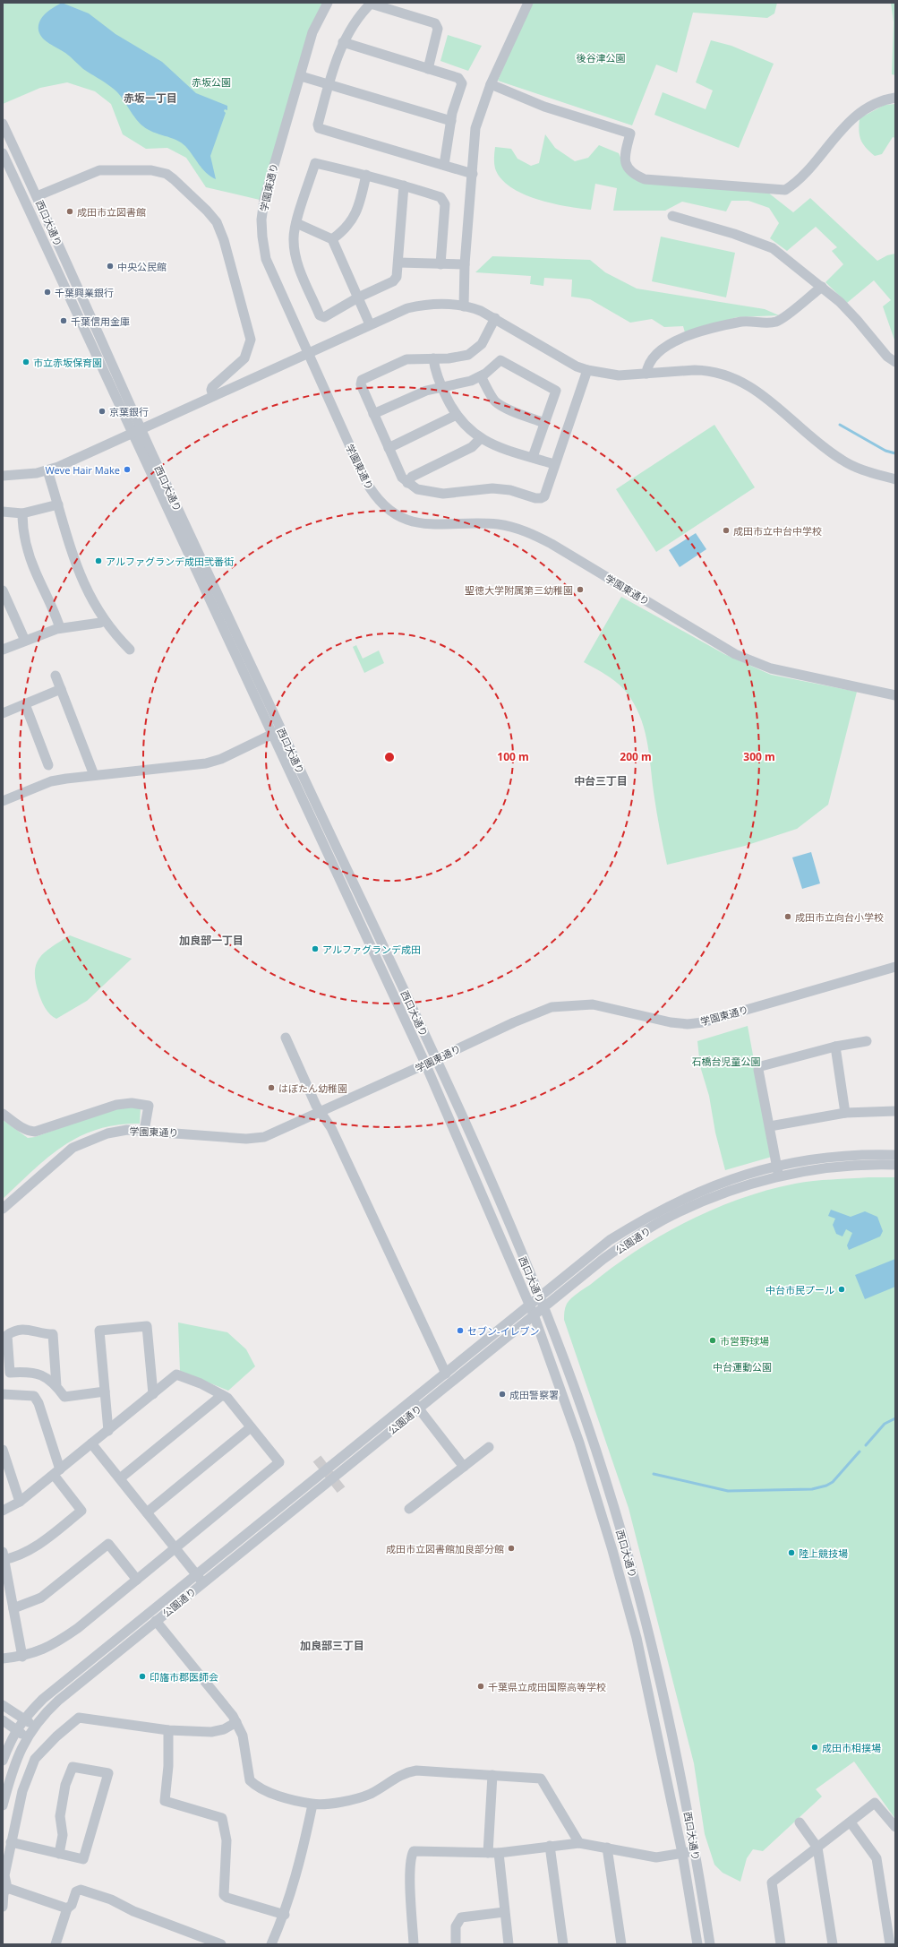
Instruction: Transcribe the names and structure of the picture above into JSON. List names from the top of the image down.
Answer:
{
  "streets": {
    "street": ["学園東通り", "西口大通り", "公園通り"]
  },
  "crossings": [
    ["学園東通り", "西口大通り"],
    ["西口大通り", "公園通り"]
  ],
  "districts": [
    "赤坂一丁目",
    "中台三丁目",
    "加良部一丁目",
    "加良部三丁目"
  ],
  "parks": [
    "後谷津公園",
    "赤坂公園",
    "石橋台児童公園",
    "中台運動公園"
  ],
  "places": [
    "成田市立図書館",
    "中央公民館",
    "千葉興業銀行",
    "千葉信用金庫",
    "市立赤坂保育園",
    "京葉銀行",
    "Weve Hair Make",
    "成田市立中台中学校",
    "アルファグランデ成田弐番街",
    "聖徳大学附属第三幼稚園",
    "成田市立向台小学校",
    "アルファグランデ成田",
    "はぼたん幼稚園",
    "中台市民プール",
    "セブン-イレブン",
    "市営野球場",
    "成田警察署",
    "成田市立図書館加良部分館",
    "陸上競技場",
    "印旛市郡医師会",
    "千葉県立成田国際高等学校",
    "成田市相撲場"
  ],
  "rings": ["100 m", "200 m", "300 m"]
}
